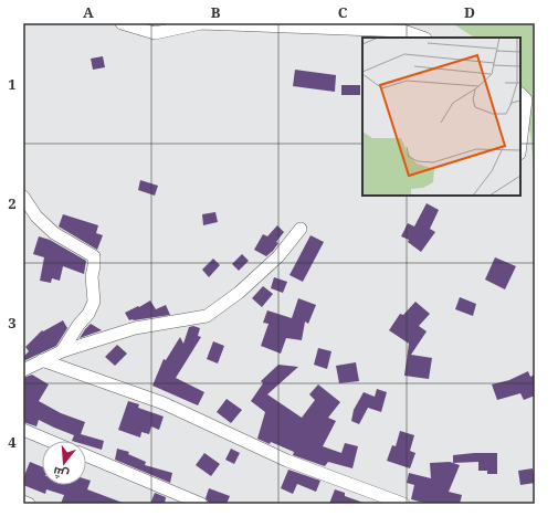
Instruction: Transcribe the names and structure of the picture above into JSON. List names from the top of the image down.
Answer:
{
  "north": "bottom",
  "grid": {
    "columns": [
      "A",
      "B",
      "C",
      "D"
    ],
    "rows": [
      "1",
      "2",
      "3",
      "4"
    ]
  }
}
